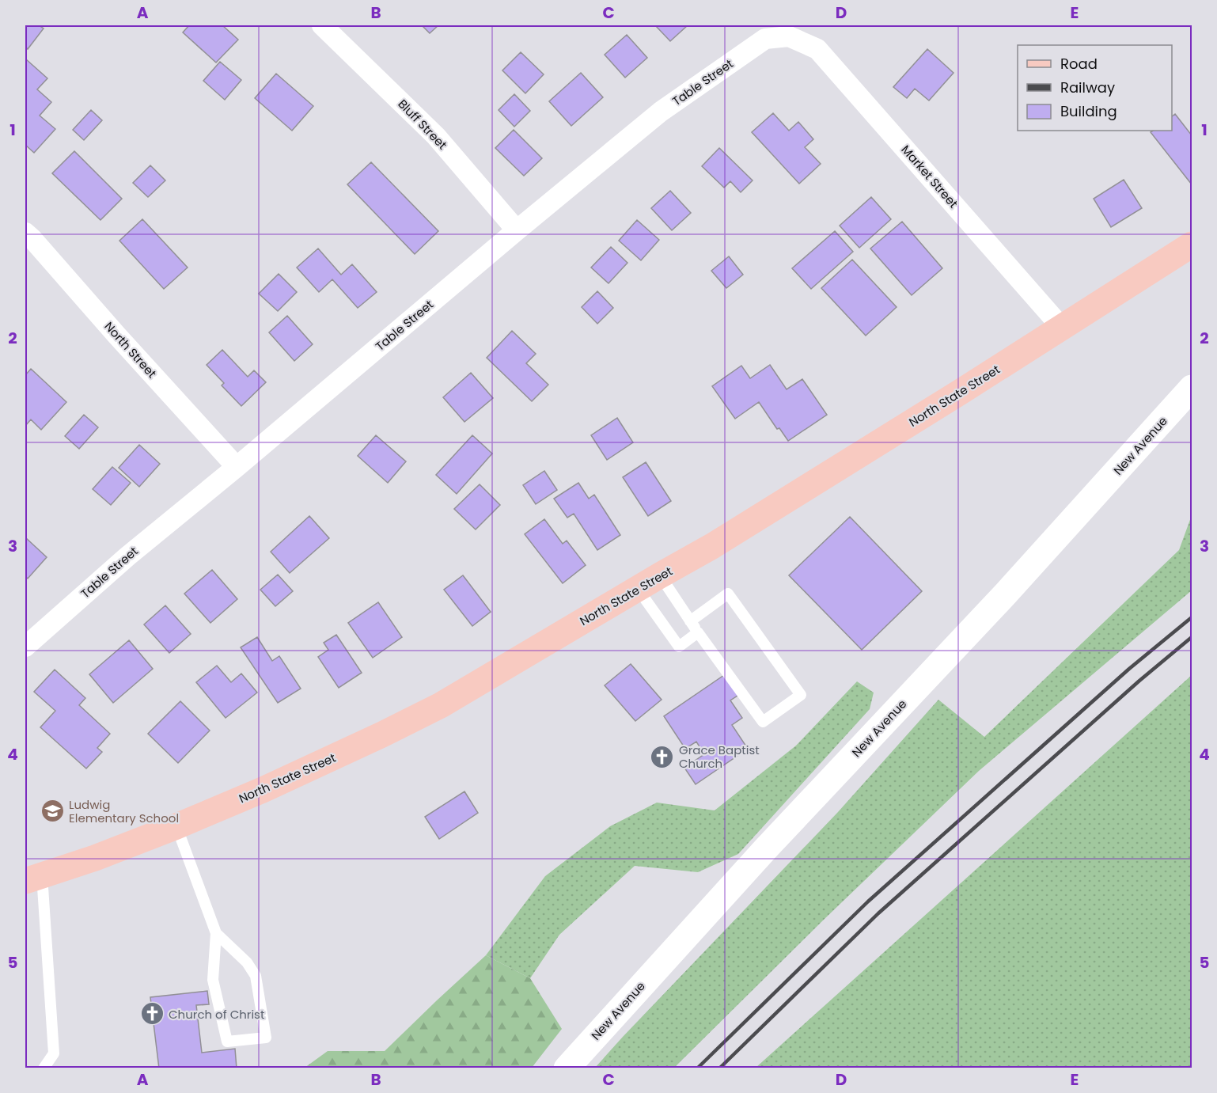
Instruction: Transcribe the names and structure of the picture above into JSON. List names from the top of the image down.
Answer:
{
  "streets": {
    "main road": ["North State Street", "New Avenue"],
    "street": [
      "Table Street",
      "Bluff Street",
      "Market Street",
      "North Street"
    ]
  },
  "crossings": [
    ["Table Street", "Bluff Street"],
    ["Table Street", "Market Street"],
    ["Table Street", "North Street"],
    ["Market Street", "North State Street"]
  ],
  "places": {
    "church": ["Grace Baptist Church", "Church of Christ"],
    "school or university": ["Ludwig Elementary School"]
  },
  "legend": ["Road", "Railway", "Building"],
  "grid": {
    "columns": [
      "A",
      "B",
      "C",
      "D",
      "E"
    ],
    "rows": [
      "1",
      "2",
      "3",
      "4",
      "5"
    ]
  }
}
